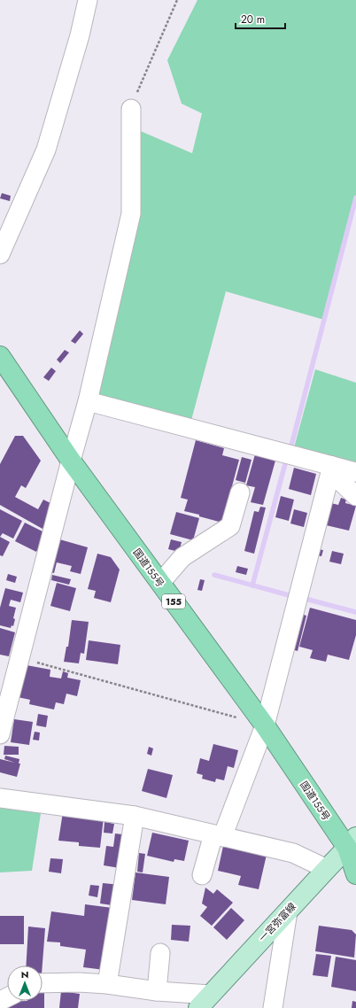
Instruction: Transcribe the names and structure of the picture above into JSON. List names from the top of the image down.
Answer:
{
  "streets": {
    "highway": ["国道155号", "155"],
    "main road": ["一宮弥富線"]
  },
  "crossings": [
    ["国道155号", "一宮弥富線"]
  ],
  "scale_bar": "20 m",
  "north": "top"
}
